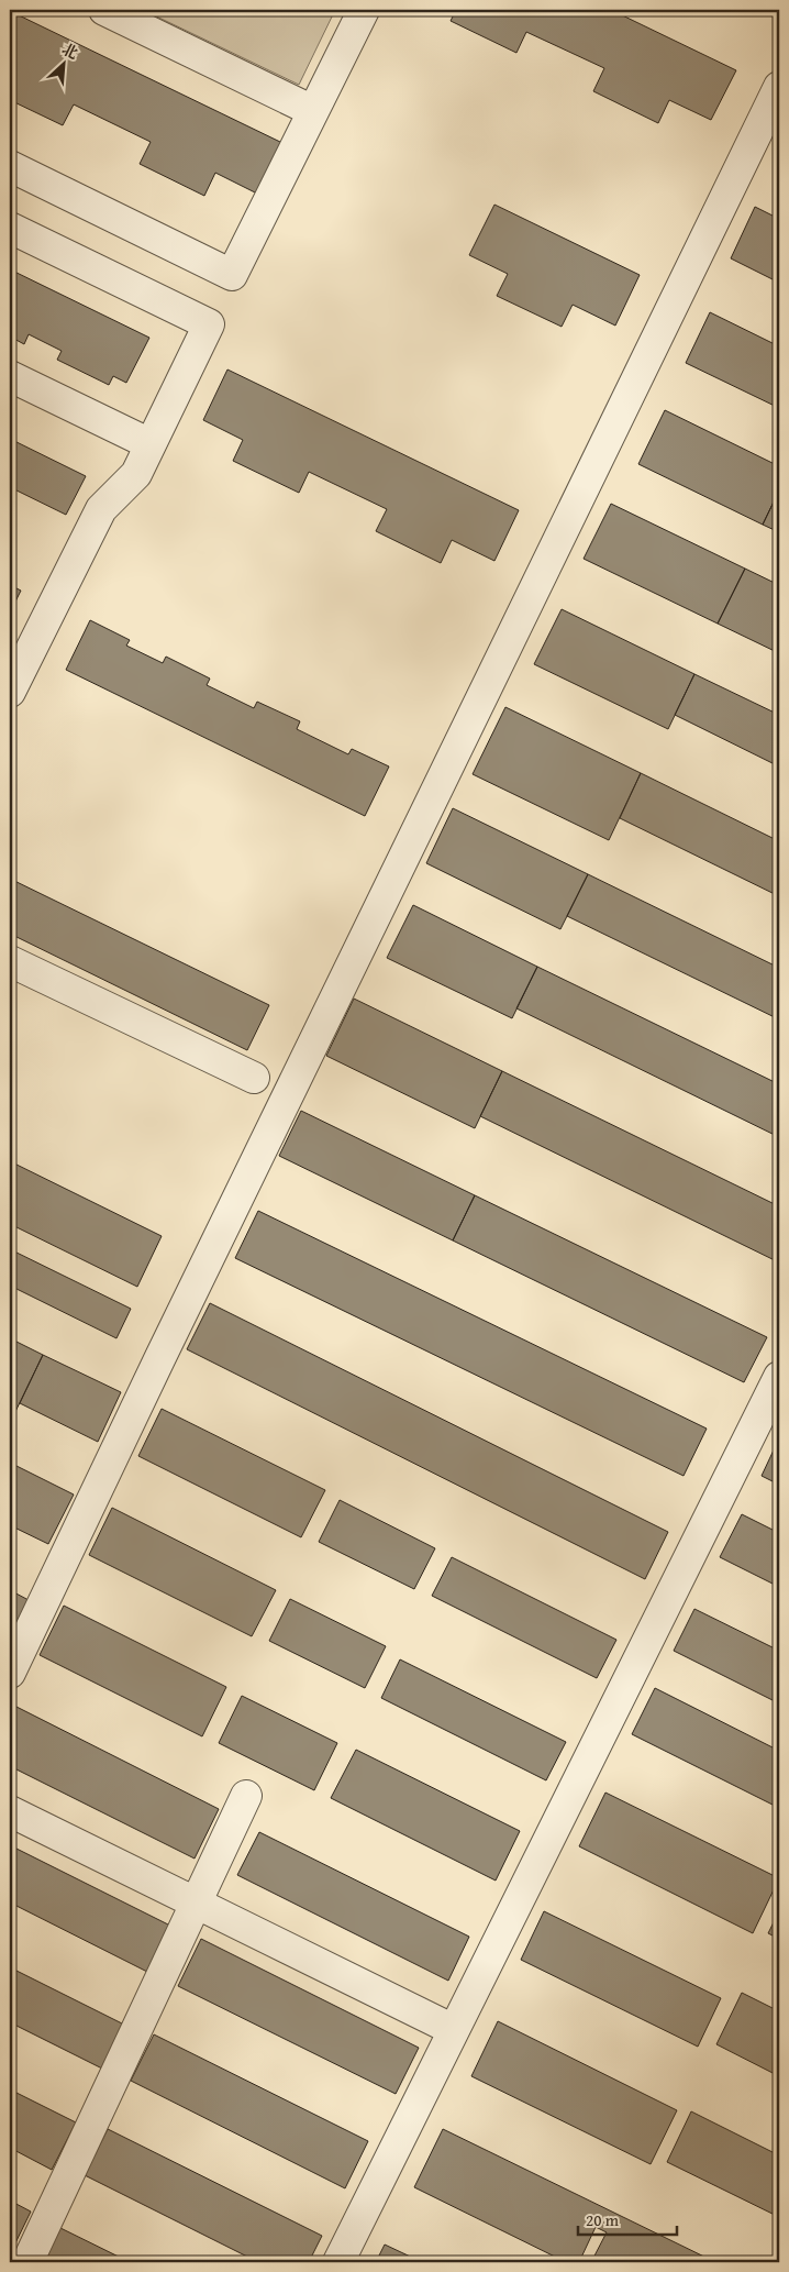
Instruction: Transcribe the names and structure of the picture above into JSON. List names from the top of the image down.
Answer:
{
  "scale_bar": "20 m",
  "north": "top right"
}
